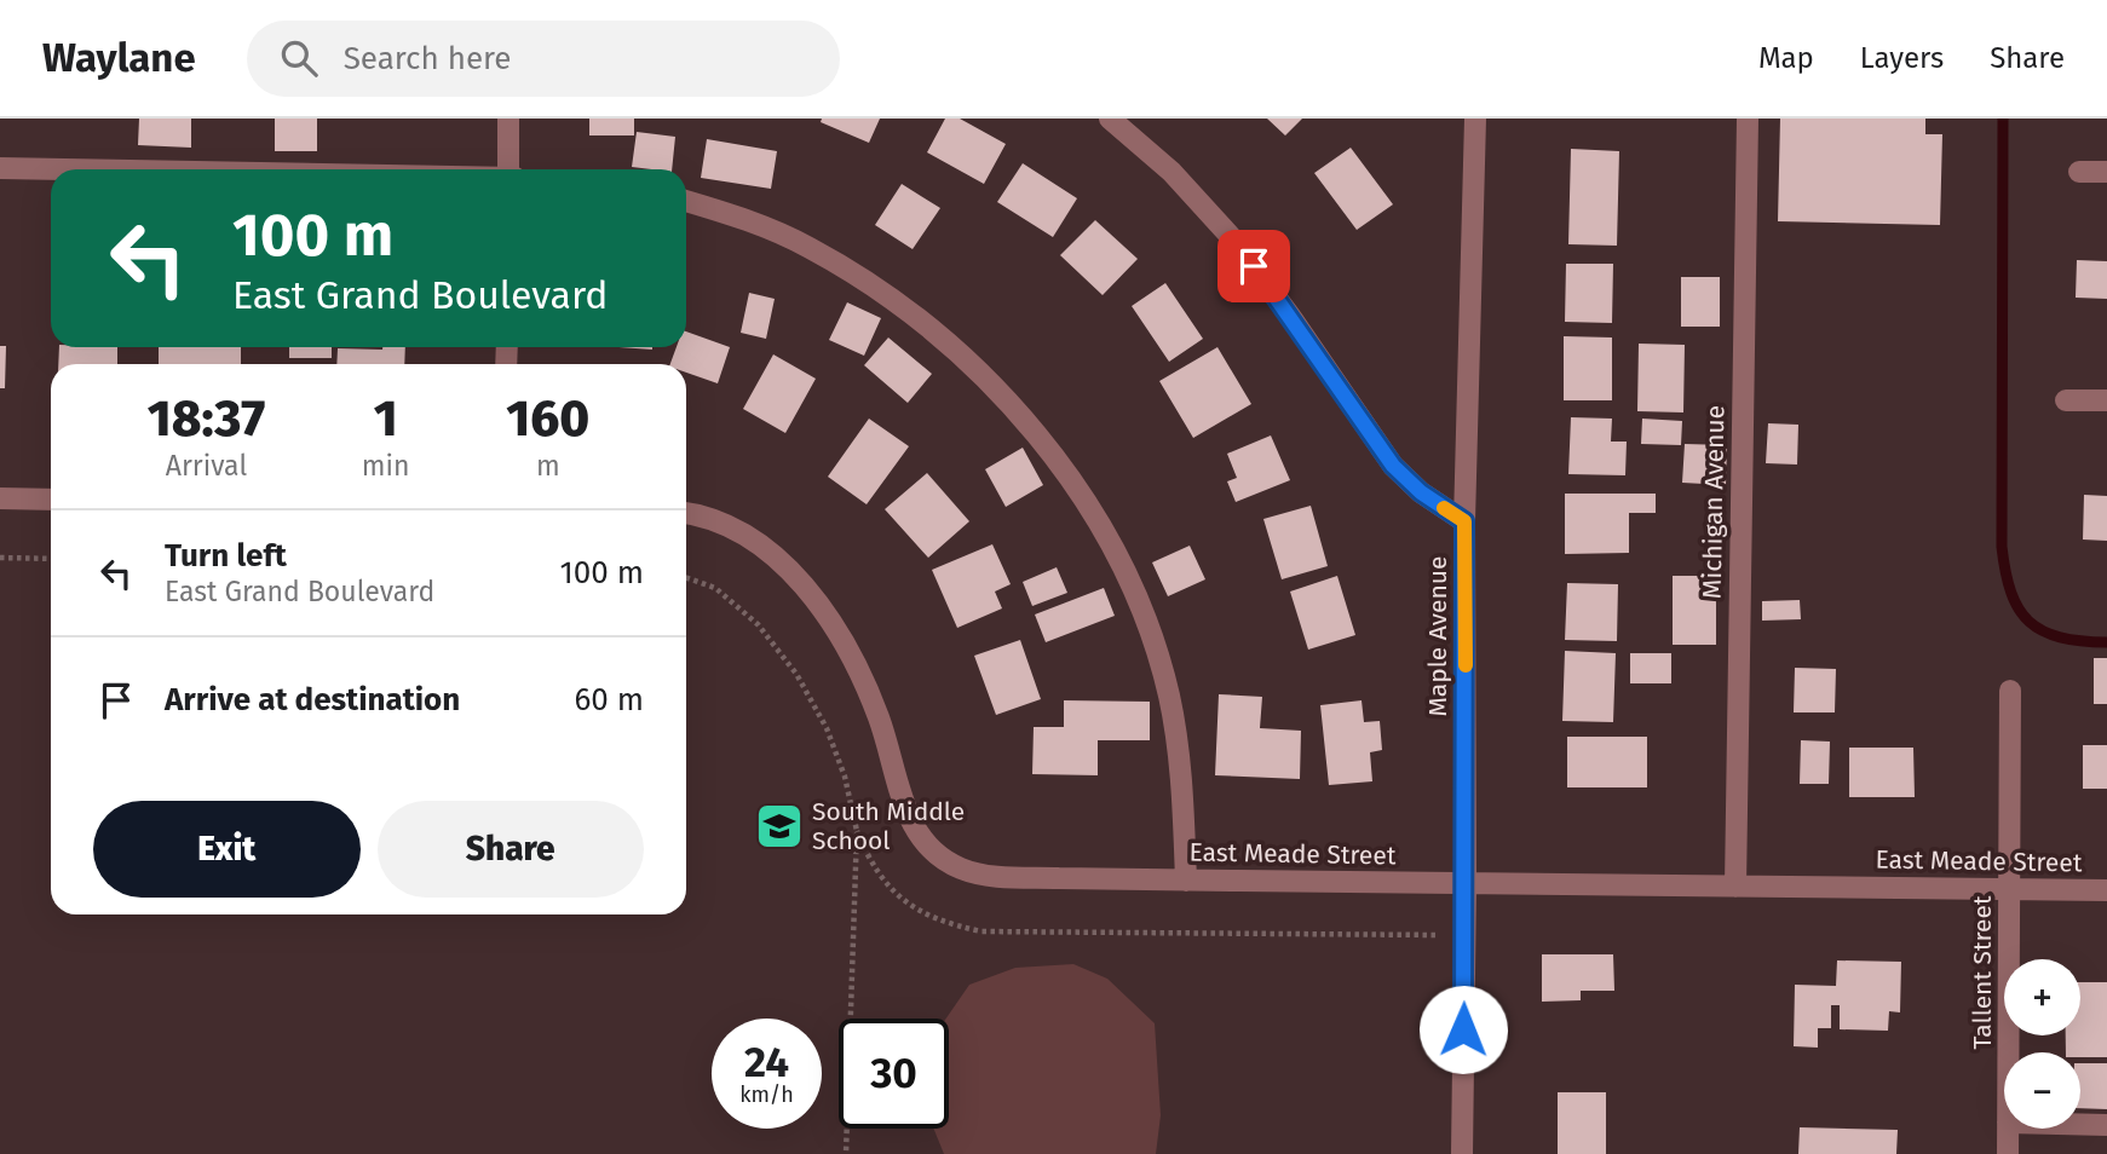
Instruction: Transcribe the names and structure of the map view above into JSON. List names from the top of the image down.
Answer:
{
  "streets": {
    "street": [
      "Michigan Avenue",
      "Maple Avenue",
      "East Meade Street",
      "Tallent Street"
    ]
  },
  "crossings": [
    ["Michigan Avenue", "East Meade Street"],
    ["Maple Avenue", "East Meade Street"],
    ["East Meade Street", "Tallent Street"]
  ],
  "places": {
    "school or university": ["South Middle School"]
  },
  "page": {
    "header": "Waylane",
    "search": "Search here",
    "nav": ["Map", "Layers", "Share"],
    "turn": ["100 m", "East Grand Boulevard"],
    "eta": [
      "18:37",
      "Arrival",
      "1",
      "min",
      "160",
      "m"
    ],
    "list": [
      {
        "name": "Turn left",
        "note": "East Grand Boulevard",
        "value": "100 m"
      },
      {
        "name": "Arrive at destination",
        "value": "60 m"
      }
    ],
    "buttons": ["Exit", "Share"],
    "map_buttons": ["+", "−"],
    "speed": "24 km/h",
    "limit": "30"
  }
}
